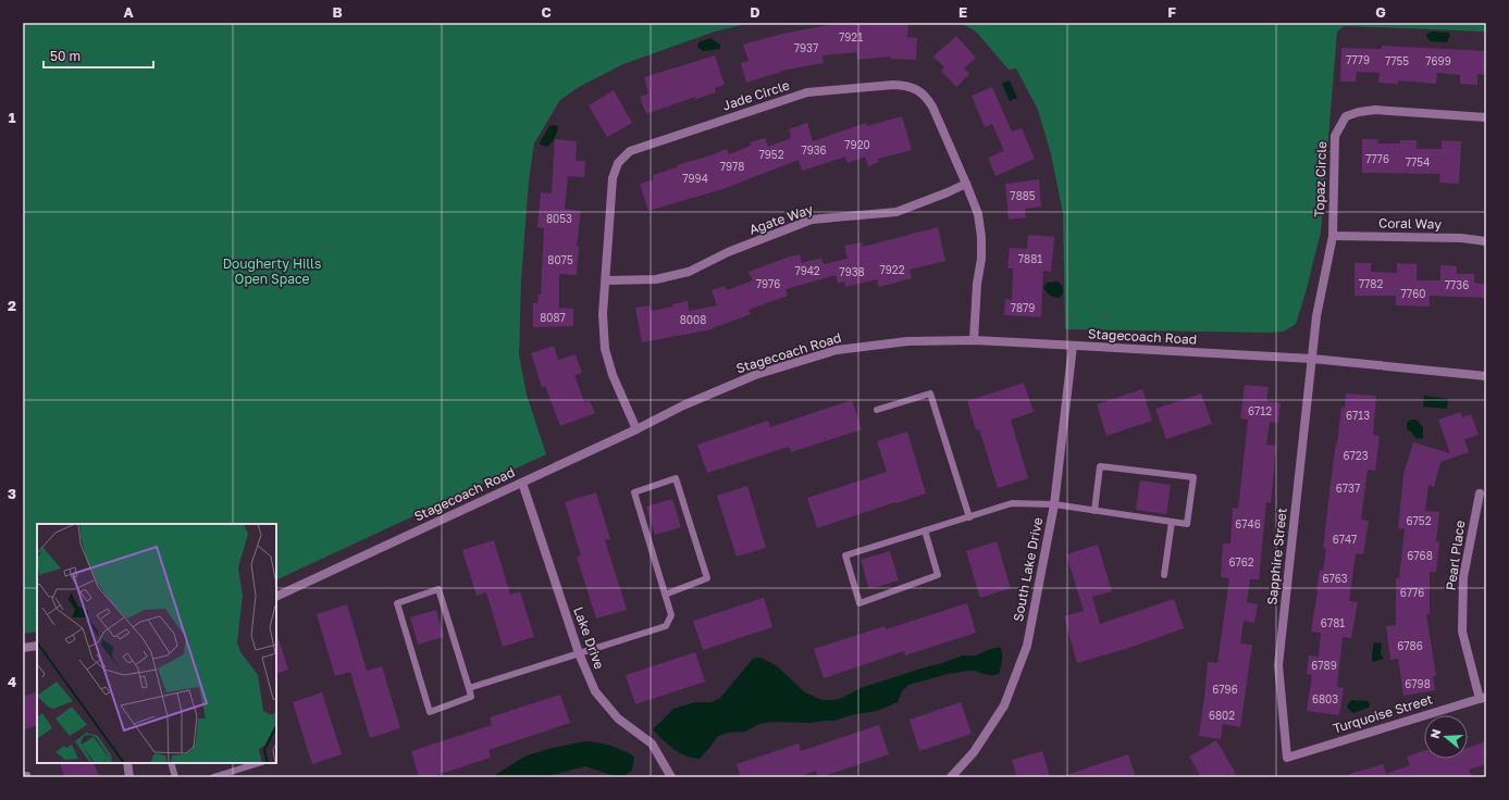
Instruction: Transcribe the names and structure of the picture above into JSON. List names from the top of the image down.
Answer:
{
  "streets": {
    "street": [
      "Jade Circle",
      "Topaz Circle",
      "Agate Way",
      "Coral Way",
      "Stagecoach Road",
      "Pearl Place",
      "Sapphire Street",
      "South Lake Drive",
      "Lake Drive",
      "Turquoise Street"
    ]
  },
  "crossings": [
    ["Jade Circle", "Agate Way"],
    ["Jade Circle", "Stagecoach Road"],
    ["Topaz Circle", "Coral Way"],
    ["Topaz Circle", "Stagecoach Road"],
    ["Topaz Circle", "Sapphire Street"],
    ["Stagecoach Road", "Sapphire Street"],
    ["Stagecoach Road", "South Lake Drive"],
    ["Stagecoach Road", "Lake Drive"],
    ["Pearl Place", "Turquoise Street"],
    ["Sapphire Street", "Turquoise Street"]
  ],
  "parks": ["Dougherty Hills Open Space"],
  "house_numbers": [
    "7921",
    "7937",
    "7779",
    "7755",
    "7699",
    "7920",
    "7936",
    "7952",
    "7776",
    "7754",
    "7978",
    "7994",
    "7885",
    "8053",
    "7881",
    "8075",
    "7922",
    "7942",
    "7938",
    "7976",
    "7782",
    "7736",
    "7760",
    "7879",
    "8087",
    "8008",
    "6712",
    "6713",
    "6723",
    "6737",
    "6752",
    "6746",
    "6747",
    "6768",
    "6762",
    "6763",
    "6776",
    "6781",
    "6786",
    "6789",
    "6798",
    "6796",
    "6803",
    "6802"
  ],
  "scale_bar": "50 m",
  "north": "left",
  "grid": {
    "columns": [
      "A",
      "B",
      "C",
      "D",
      "E",
      "F",
      "G"
    ],
    "rows": [
      "1",
      "2",
      "3",
      "4"
    ]
  }
}
